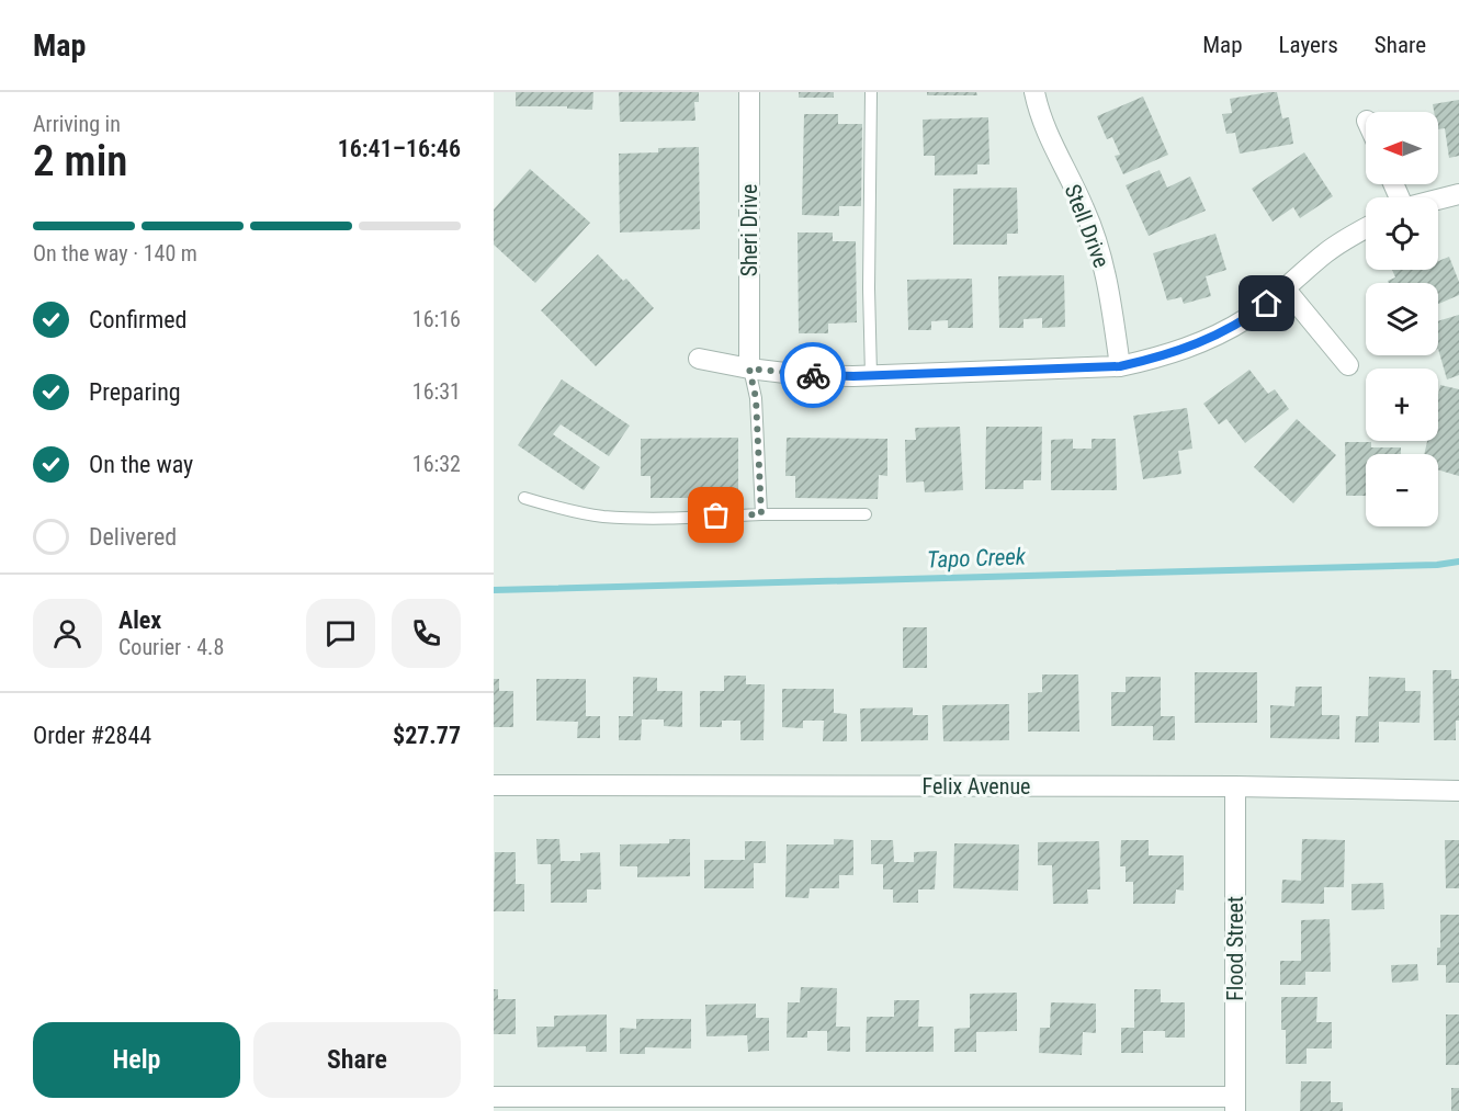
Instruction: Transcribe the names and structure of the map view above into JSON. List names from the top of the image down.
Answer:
{
  "streets": {
    "street": [
      "Stell Drive",
      "Sheri Drive",
      "Felix Avenue",
      "Flood Street"
    ]
  },
  "crossings": [
    ["Felix Avenue", "Flood Street"]
  ],
  "water": ["Tapo Creek"],
  "north": "left",
  "page": {
    "header": "Map",
    "nav": ["Map", "Layers", "Share"],
    "heading": ["2 min", "Arriving in", "16:41–16:46"],
    "panel": [
      "Alex",
      "Courier · 4.8",
      "Order #2844",
      "$27.77"
    ],
    "map_buttons": ["+", "−"],
    "bar": "On the way · 140 m",
    "list": [
      ["Confirmed", "16:16"],
      ["Preparing", "16:31"],
      ["On the way", "16:32"],
      "Delivered"
    ],
    "buttons": ["Help", "Share"]
  }
}
